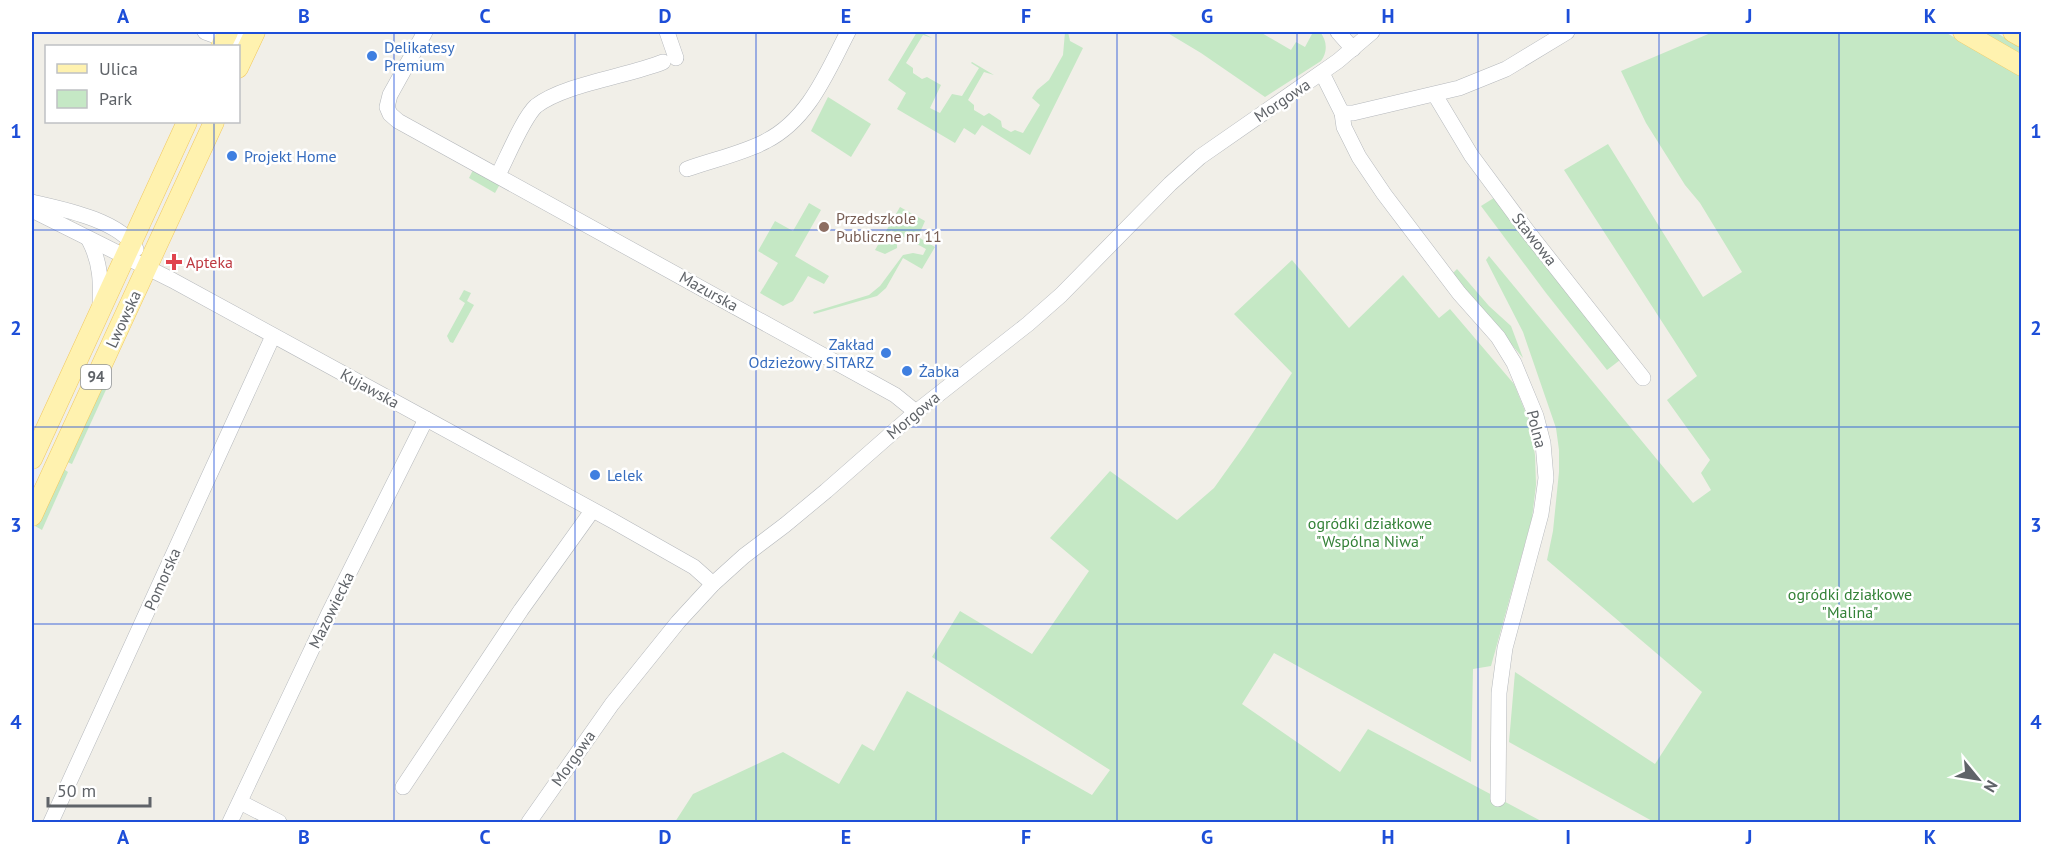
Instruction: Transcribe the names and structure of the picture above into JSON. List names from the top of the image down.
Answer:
{
  "streets": {
    "main road": ["Lwowska", "94"],
    "street": [
      "Morgowa",
      "Stawowa",
      "Mazurska",
      "Kujawska",
      "Polna",
      "Pomorska",
      "Mazowiecka"
    ]
  },
  "crossings": [
    ["Morgowa", "Mazurska"],
    ["Morgowa", "Kujawska"],
    ["Morgowa", "Polna"],
    ["Lwowska", "Kujawska"],
    ["Kujawska", "Pomorska"],
    ["Kujawska", "Mazowiecka"]
  ],
  "parks": ["ogródki działkowe \"Wspólna Niwa\"", "ogródki działkowe \"Malina\""],
  "places": {
    "other": [
      "Delikatesy Premium",
      "Projekt Home",
      "Przedszkole Publiczne nr 11",
      "Zakład Odzieżowy SITARZ",
      "Żabka",
      "Lelek"
    ],
    "health": ["Apteka"]
  },
  "legend": ["Ulica", "Park"],
  "scale_bar": "50 m",
  "north": "bottom right",
  "grid": {
    "columns": [
      "A",
      "B",
      "C",
      "D",
      "E",
      "F",
      "G",
      "H",
      "I",
      "J",
      "K"
    ],
    "rows": [
      "1",
      "2",
      "3",
      "4"
    ]
  }
}
